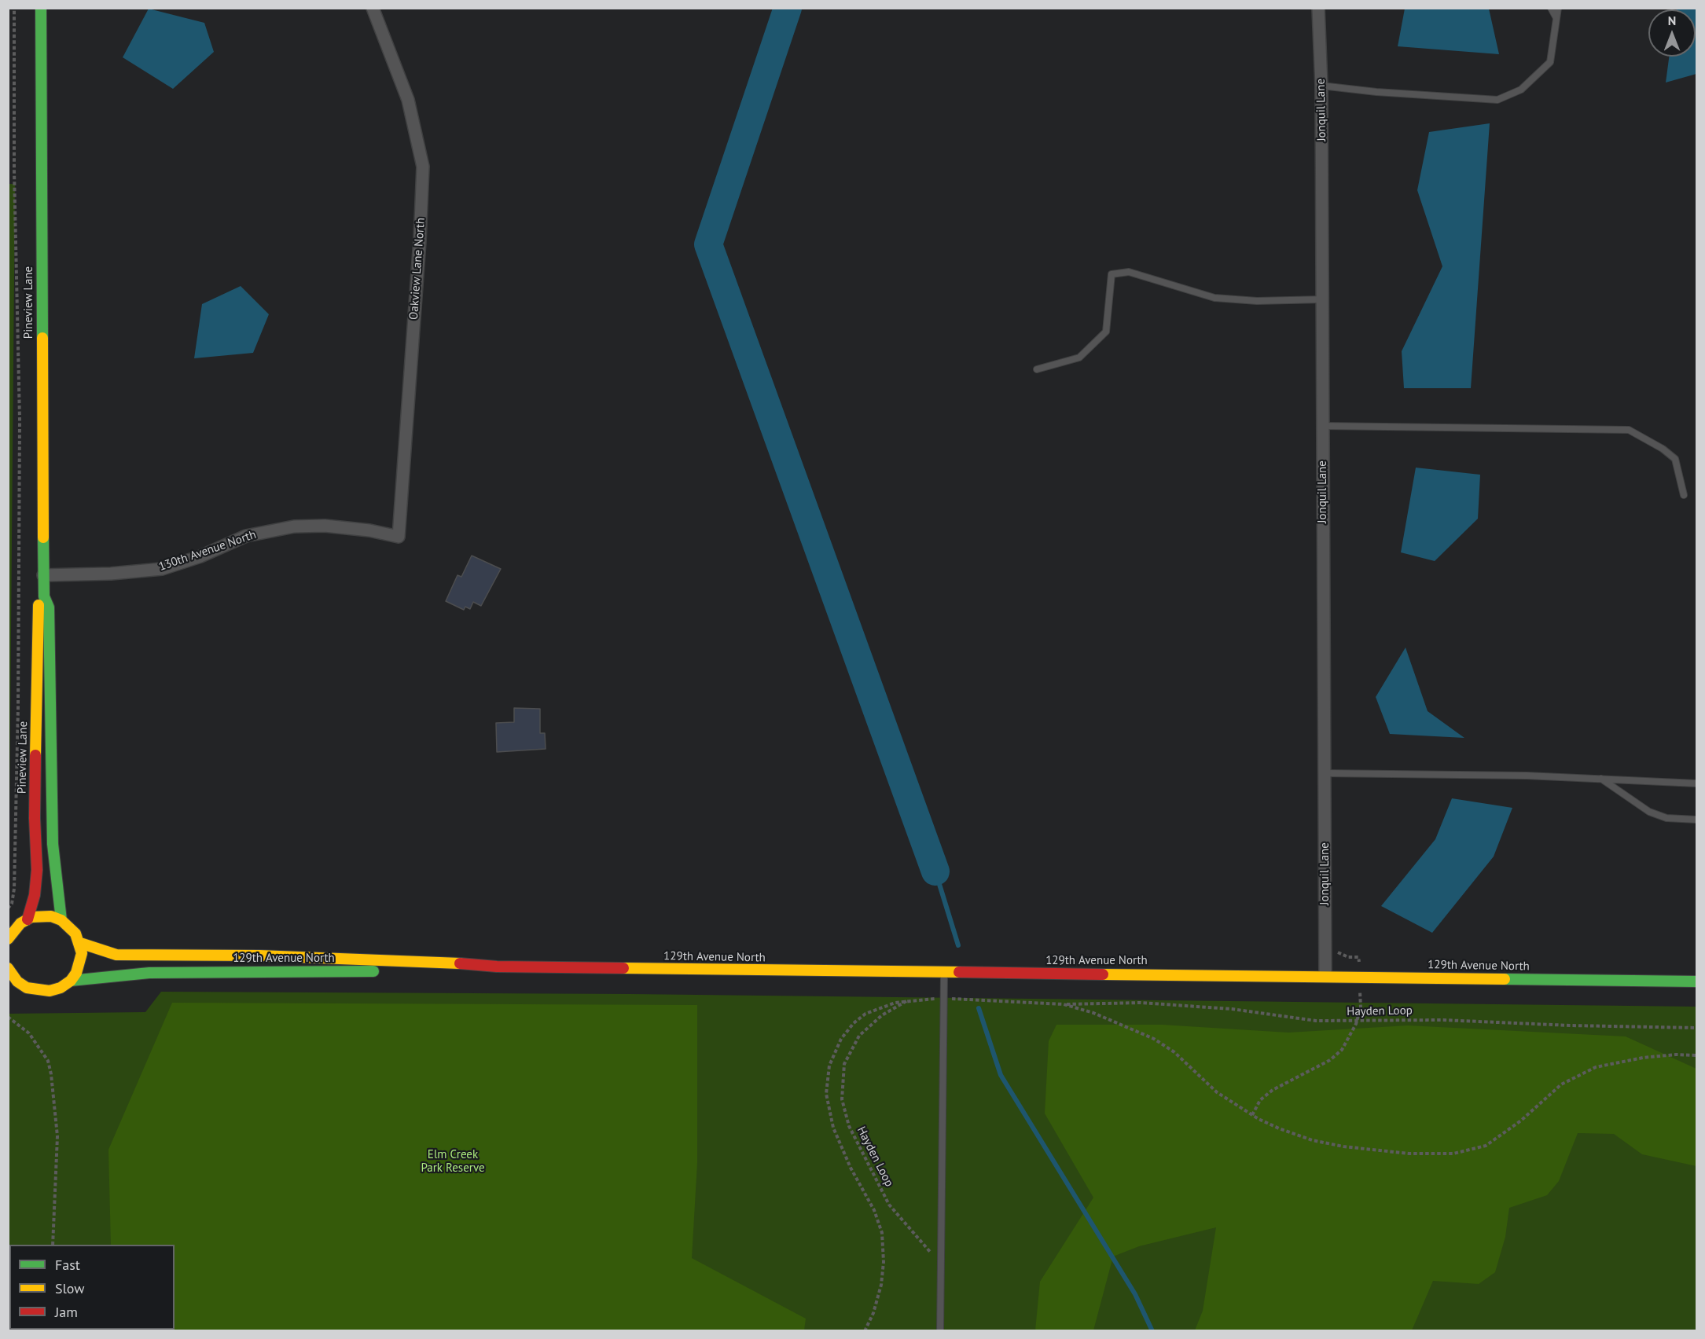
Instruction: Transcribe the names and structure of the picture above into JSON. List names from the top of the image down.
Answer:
{
  "streets": {
    "main road": ["Pineview Lane", "129th Avenue North"],
    "street": ["Jonquil Lane", "Oakview Lane North", "130th Avenue North"],
    "path": ["Hayden Loop"]
  },
  "crossings": [
    ["Jonquil Lane", "129th Avenue North"],
    ["Oakview Lane North", "130th Avenue North"],
    ["Pineview Lane", "130th Avenue North"]
  ],
  "parks": ["Elm Creek Park Reserve"],
  "legend": ["Fast", "Slow", "Jam"],
  "north": "top"
}
